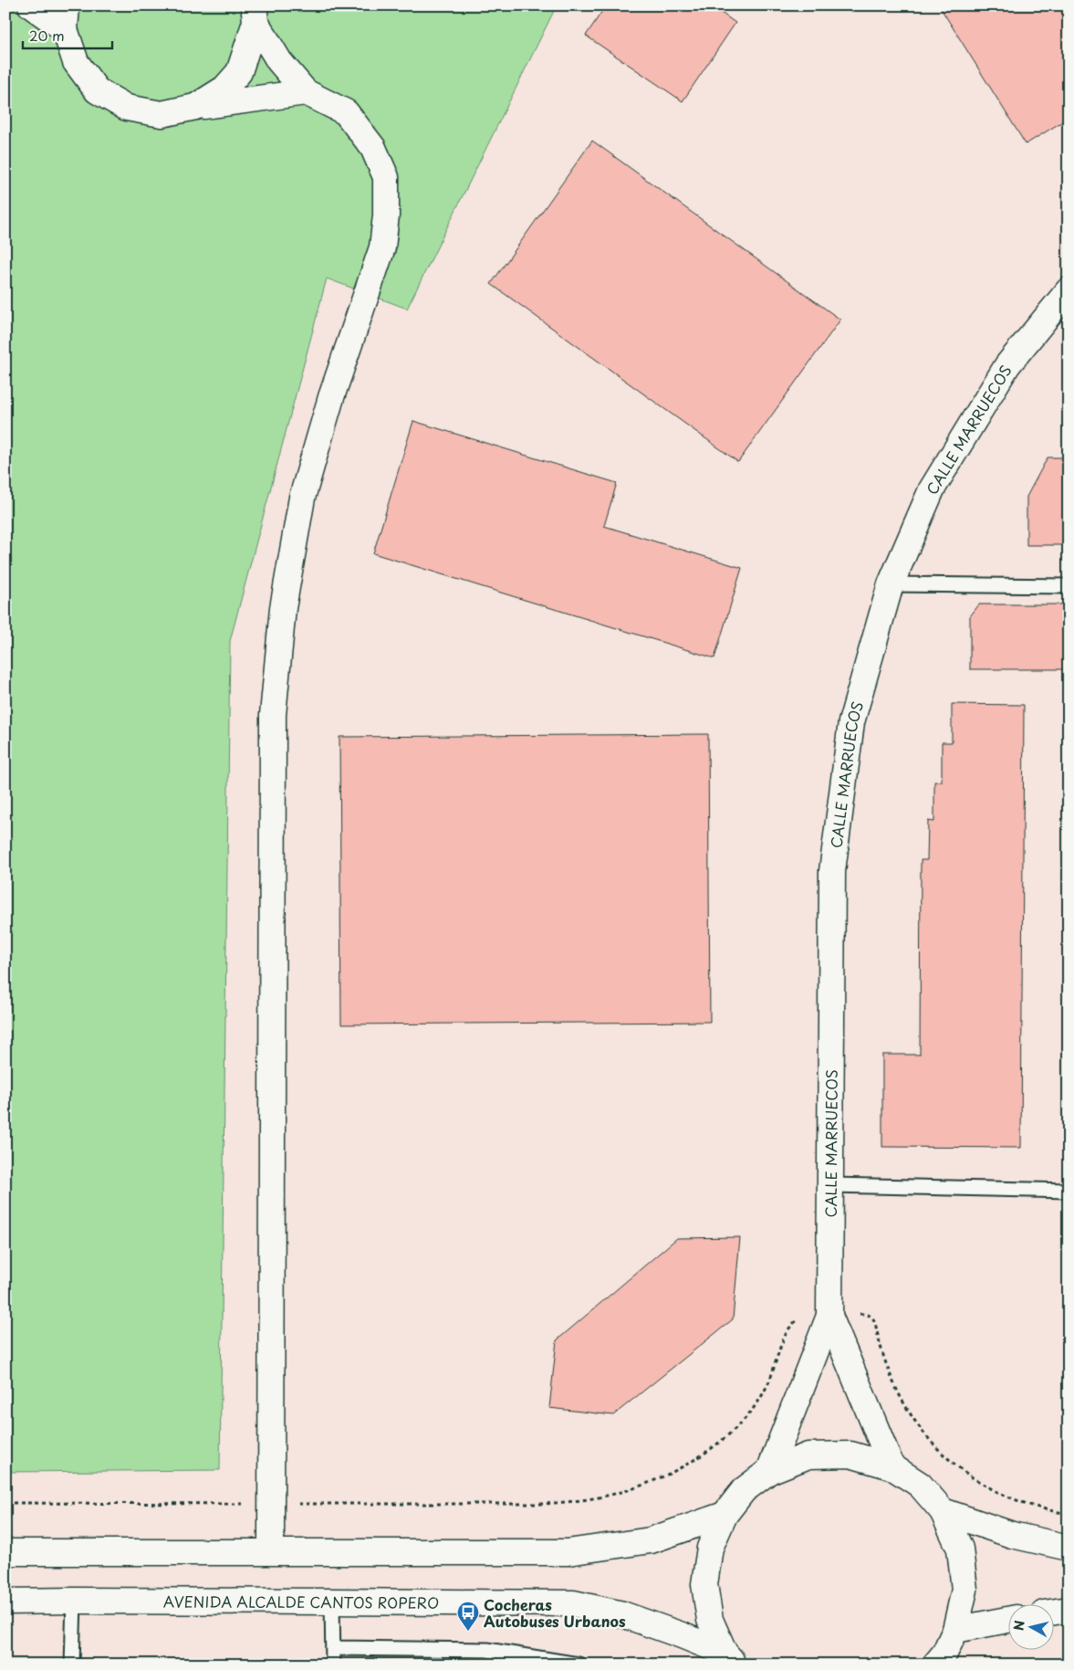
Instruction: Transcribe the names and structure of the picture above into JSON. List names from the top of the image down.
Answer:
{
  "streets": {
    "street": ["CALLE MARRUECOS", "AVENIDA ALCALDE CANTOS ROPERO"]
  },
  "places": {
    "bus stop": ["Cocheras Autobuses Urbanos"]
  },
  "scale_bar": "20 m",
  "north": "left"
}
